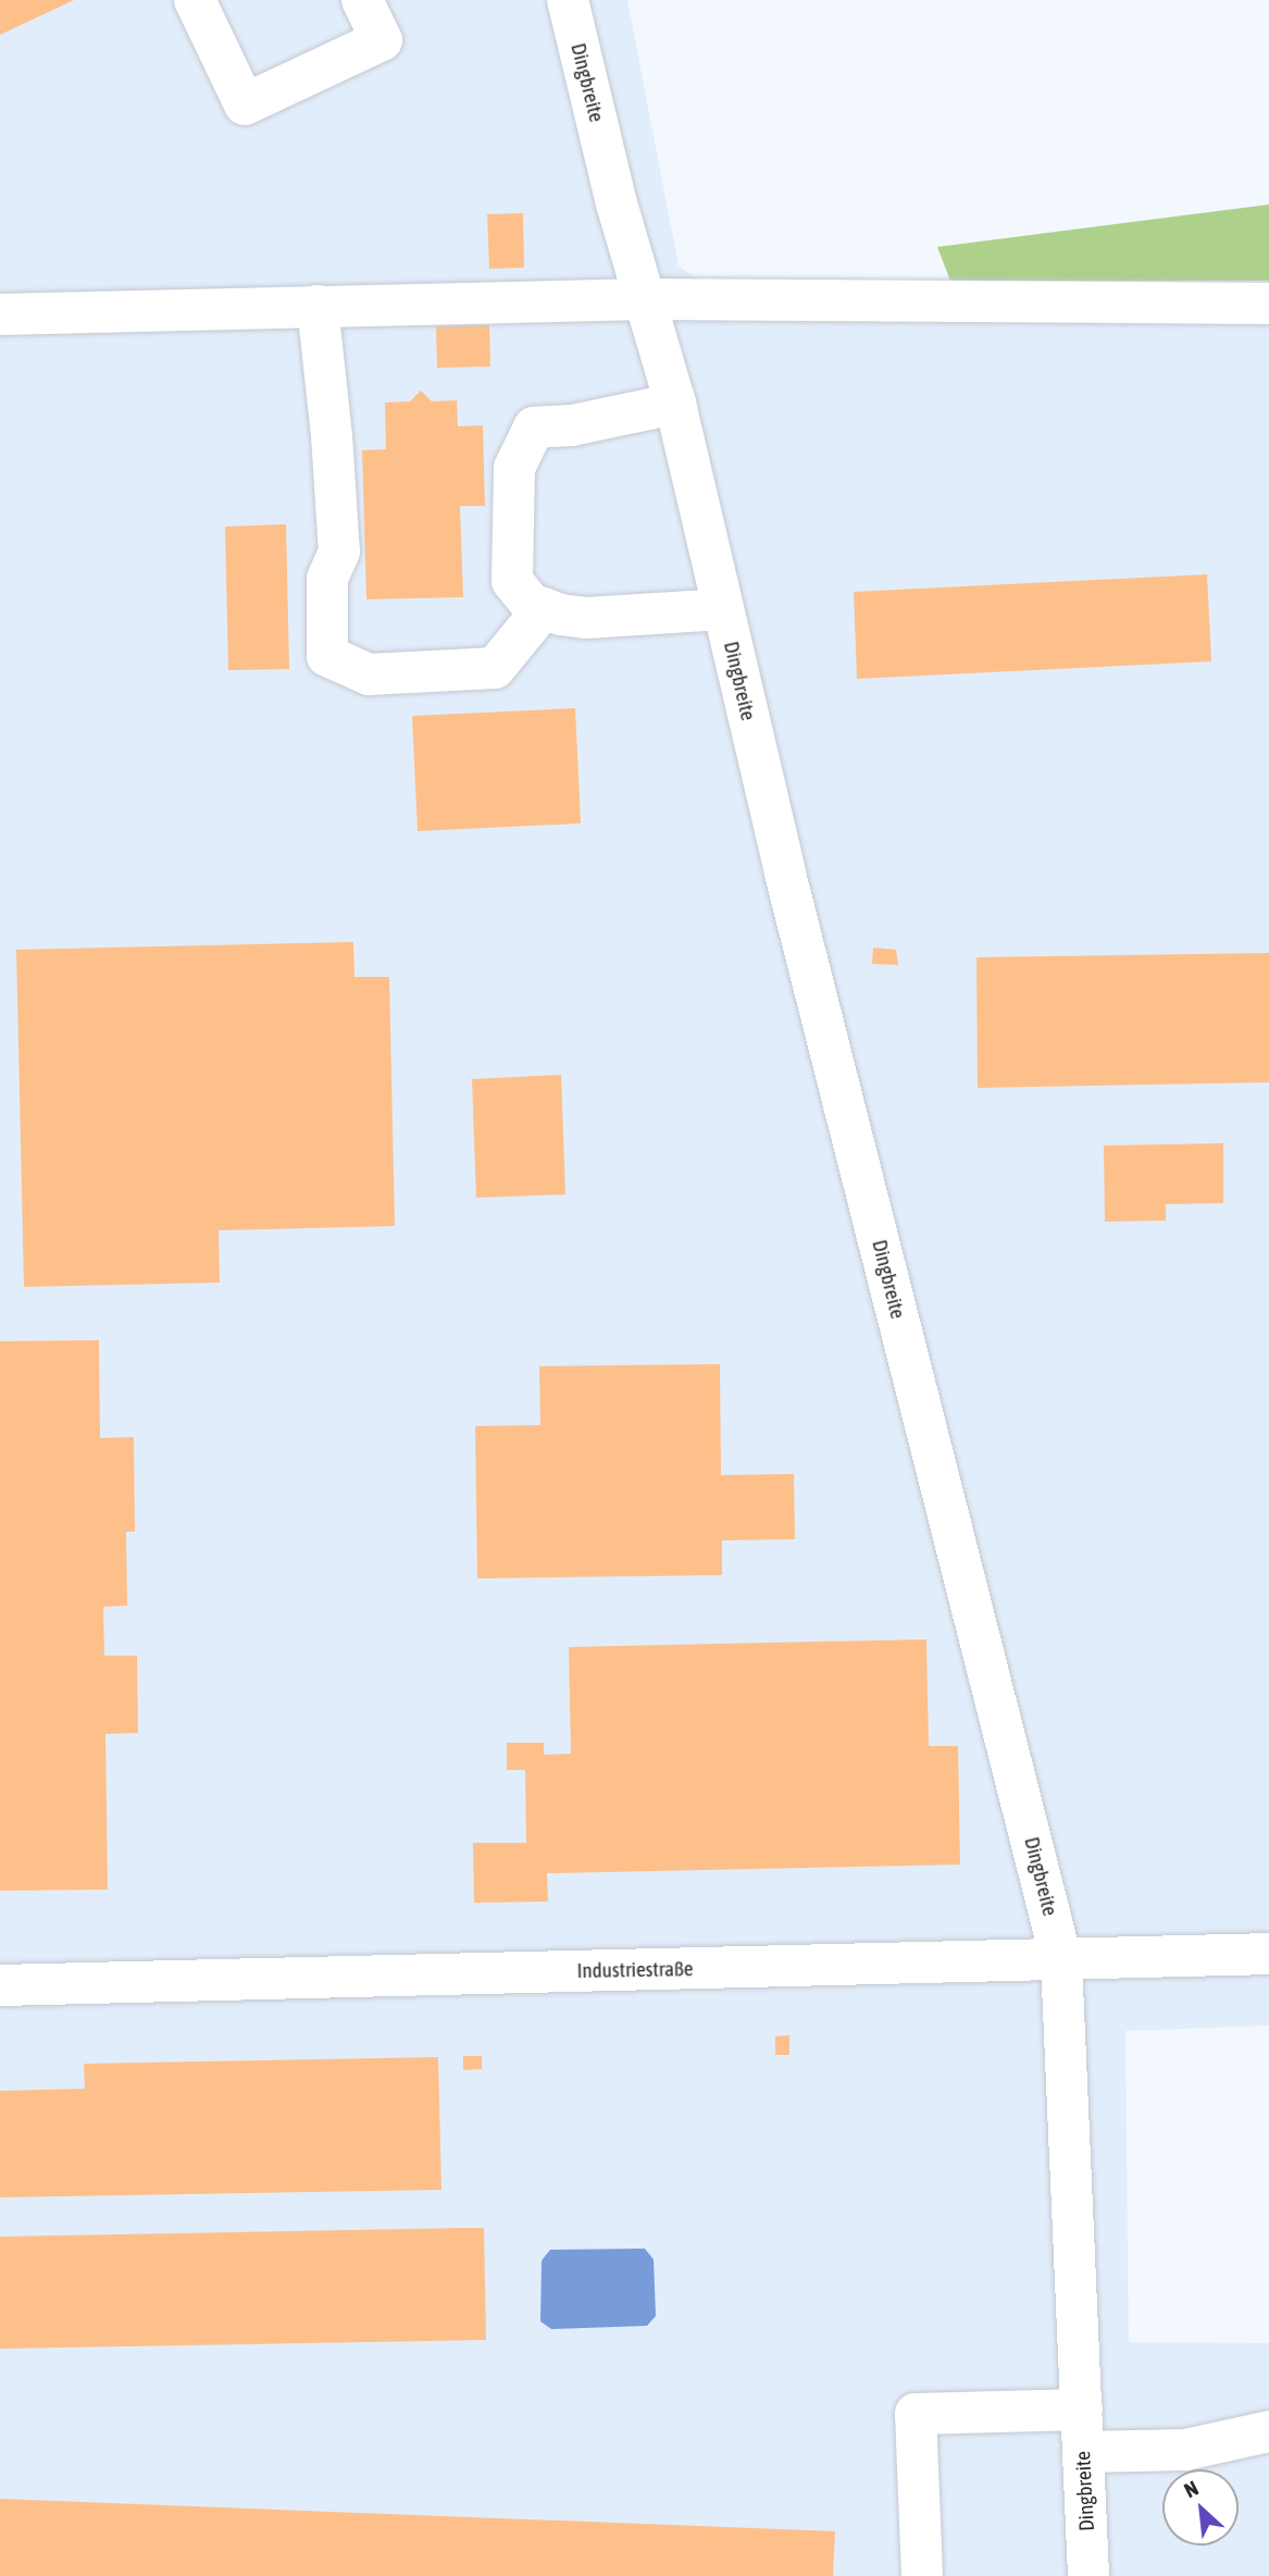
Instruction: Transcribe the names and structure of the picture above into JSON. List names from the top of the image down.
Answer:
{
  "streets": {
    "street": ["Dingbreite", "Industriestraße"]
  },
  "crossings": [
    ["Dingbreite", "Industriestraße"]
  ],
  "north": "top left"
}
